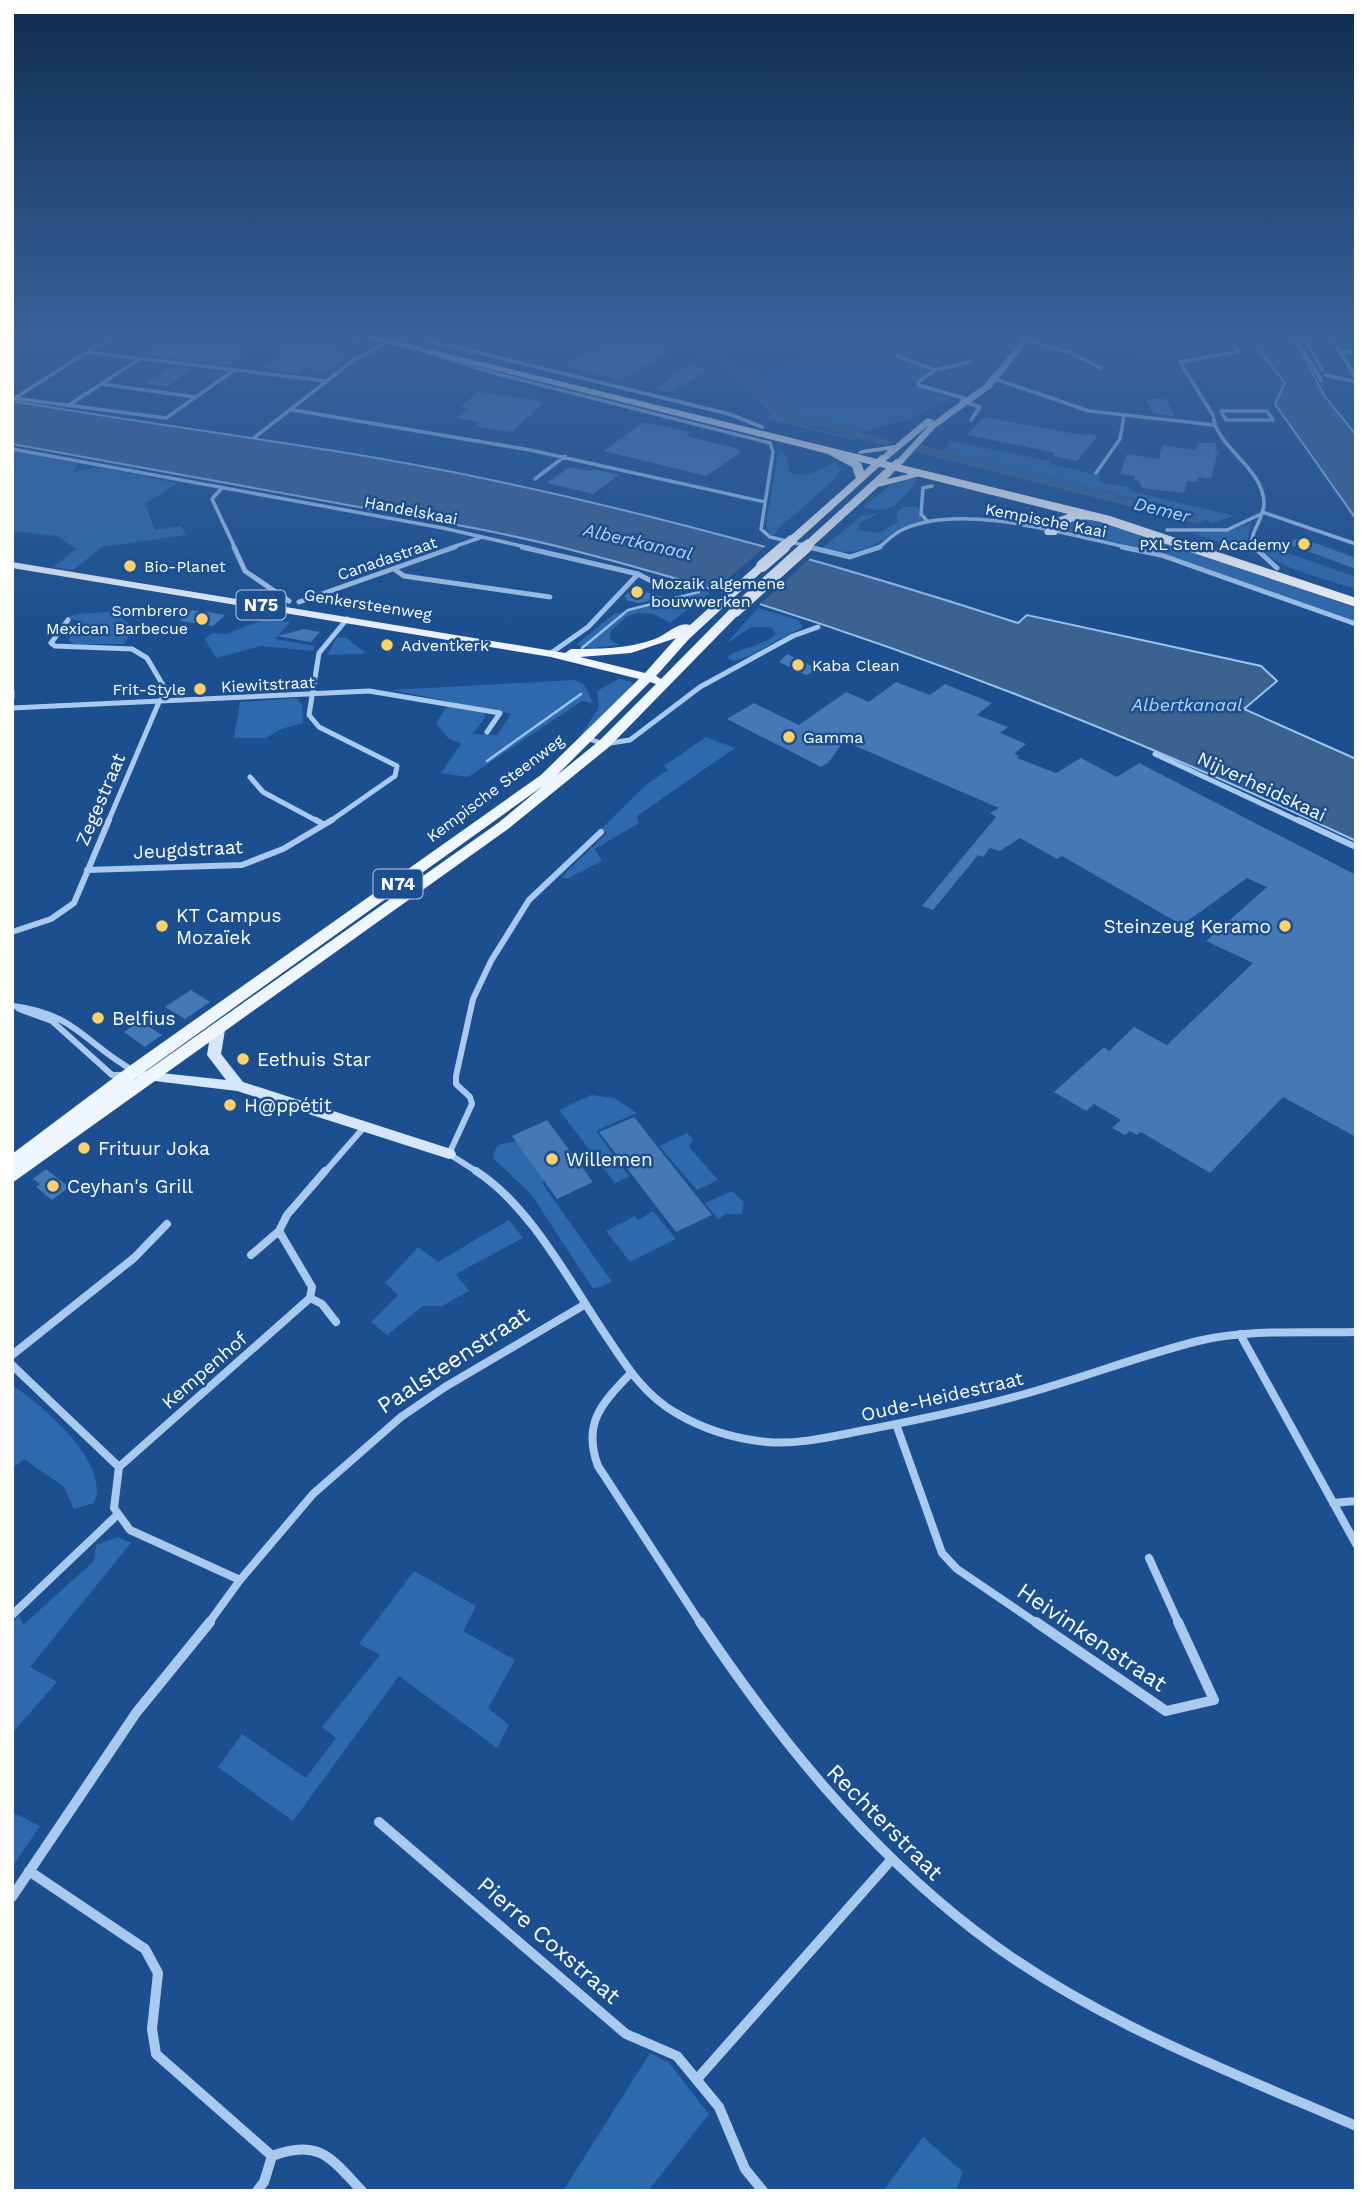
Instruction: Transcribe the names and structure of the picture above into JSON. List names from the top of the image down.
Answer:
{
  "streets": {
    "main road": [
      "Genkersteenweg",
      "N75",
      "Kempische Steenweg",
      "N74"
    ],
    "street": [
      "Handelskaai",
      "Kempische Kaai",
      "Canadastraat",
      "Kiewitstraat",
      "Nijverheidskaai",
      "Zegestraat",
      "Jeugdstraat",
      "Paalsteenstraat",
      "Kempenhof",
      "Oude-Heidestraat",
      "Heivinkenstraat",
      "Rechterstraat",
      "Pierre Coxstraat"
    ]
  },
  "crossings": [
    ["Handelskaai", "Canadastraat"],
    ["Genkersteenweg", "Kempische Steenweg"],
    ["Kiewitstraat", "Zegestraat"],
    ["Kiewitstraat", "Jeugdstraat"],
    ["Zegestraat", "Jeugdstraat"],
    ["Paalsteenstraat", "Oude-Heidestraat"],
    ["Oude-Heidestraat", "Heivinkenstraat"],
    ["Oude-Heidestraat", "Rechterstraat"]
  ],
  "water": ["Demer", "Albertkanaal"],
  "places": [
    "PXL Stem Academy",
    "Bio-Planet",
    "Mozaik algemene bouwwerken",
    "Sombrero Mexican Barbecue",
    "Adventkerk",
    "Kaba Clean",
    "Frit-Style",
    "Gamma",
    "KT Campus Mozaïek",
    "Steinzeug Keramo",
    "Belfius",
    "Eethuis Star",
    "H@ppétit",
    "Frituur Joka",
    "Willemen",
    "Ceyhan's Grill"
  ]
}
